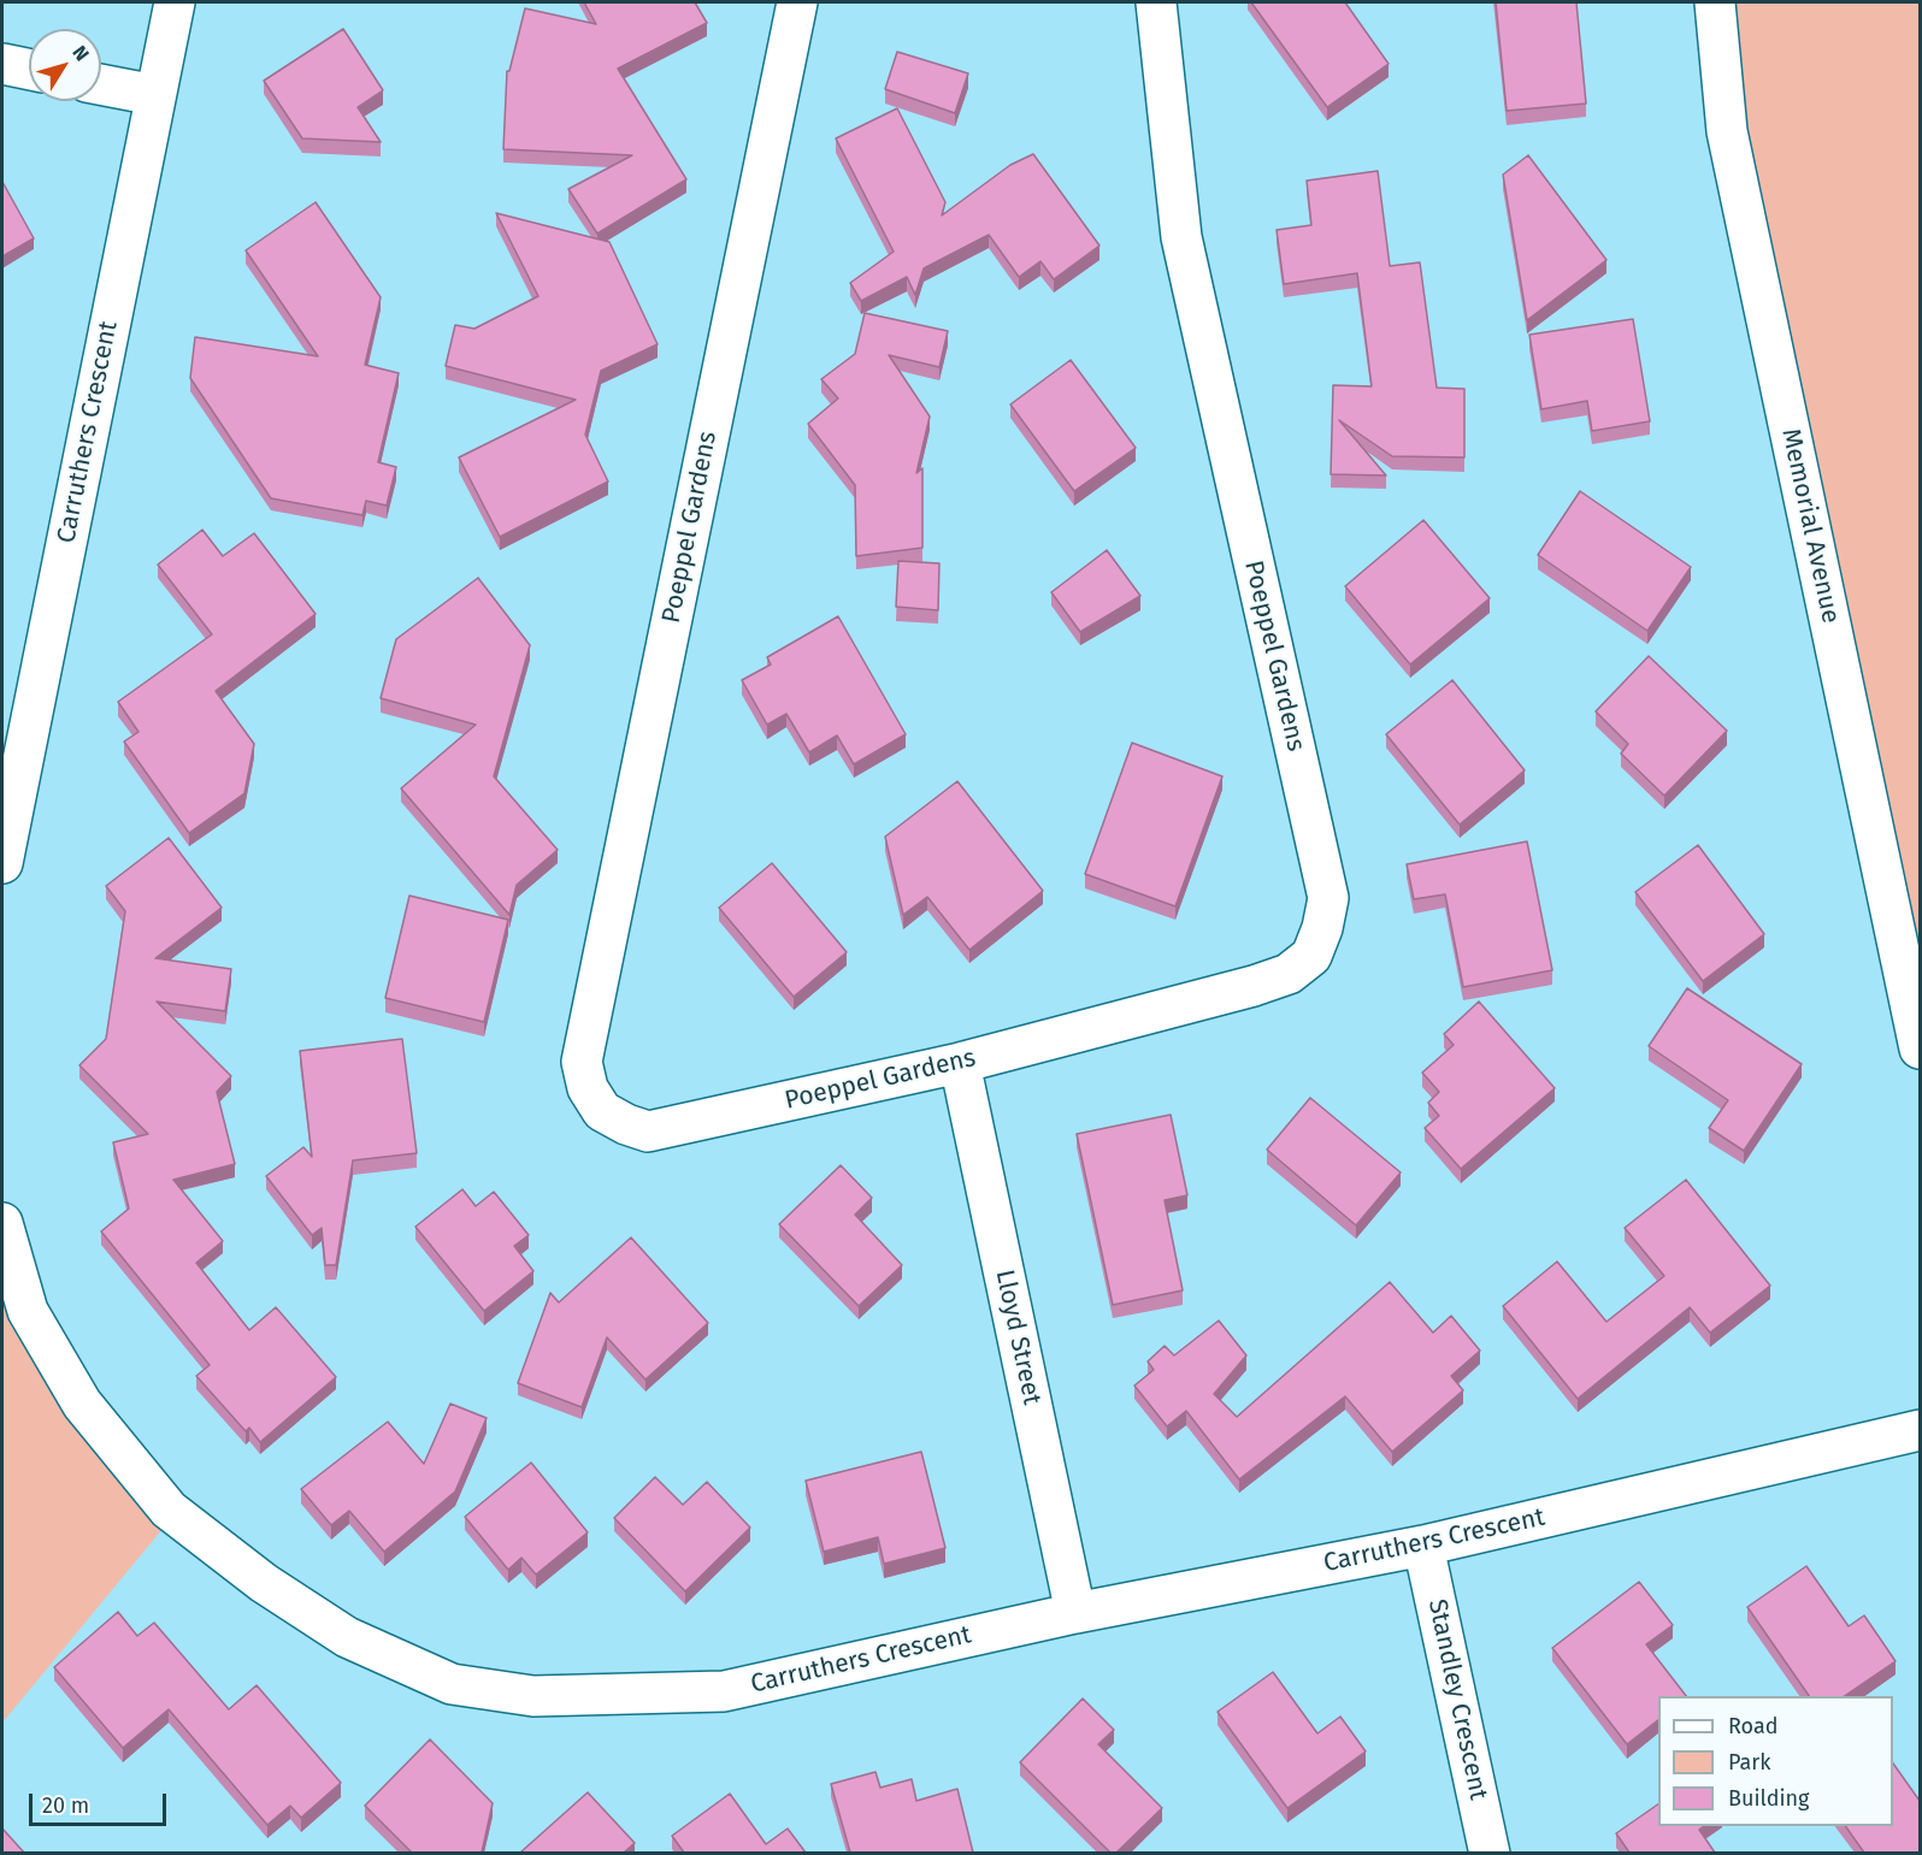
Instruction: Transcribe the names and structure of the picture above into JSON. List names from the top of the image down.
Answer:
{
  "streets": {
    "street": [
      "Carruthers Crescent",
      "Memorial Avenue",
      "Poeppel Gardens",
      "Lloyd Street",
      "Standley Crescent"
    ]
  },
  "crossings": [
    ["Carruthers Crescent", "Lloyd Street"],
    ["Carruthers Crescent", "Standley Crescent"],
    ["Poeppel Gardens", "Lloyd Street"]
  ],
  "legend": ["Road", "Park", "Building"],
  "scale_bar": "20 m",
  "north": "top right"
}
